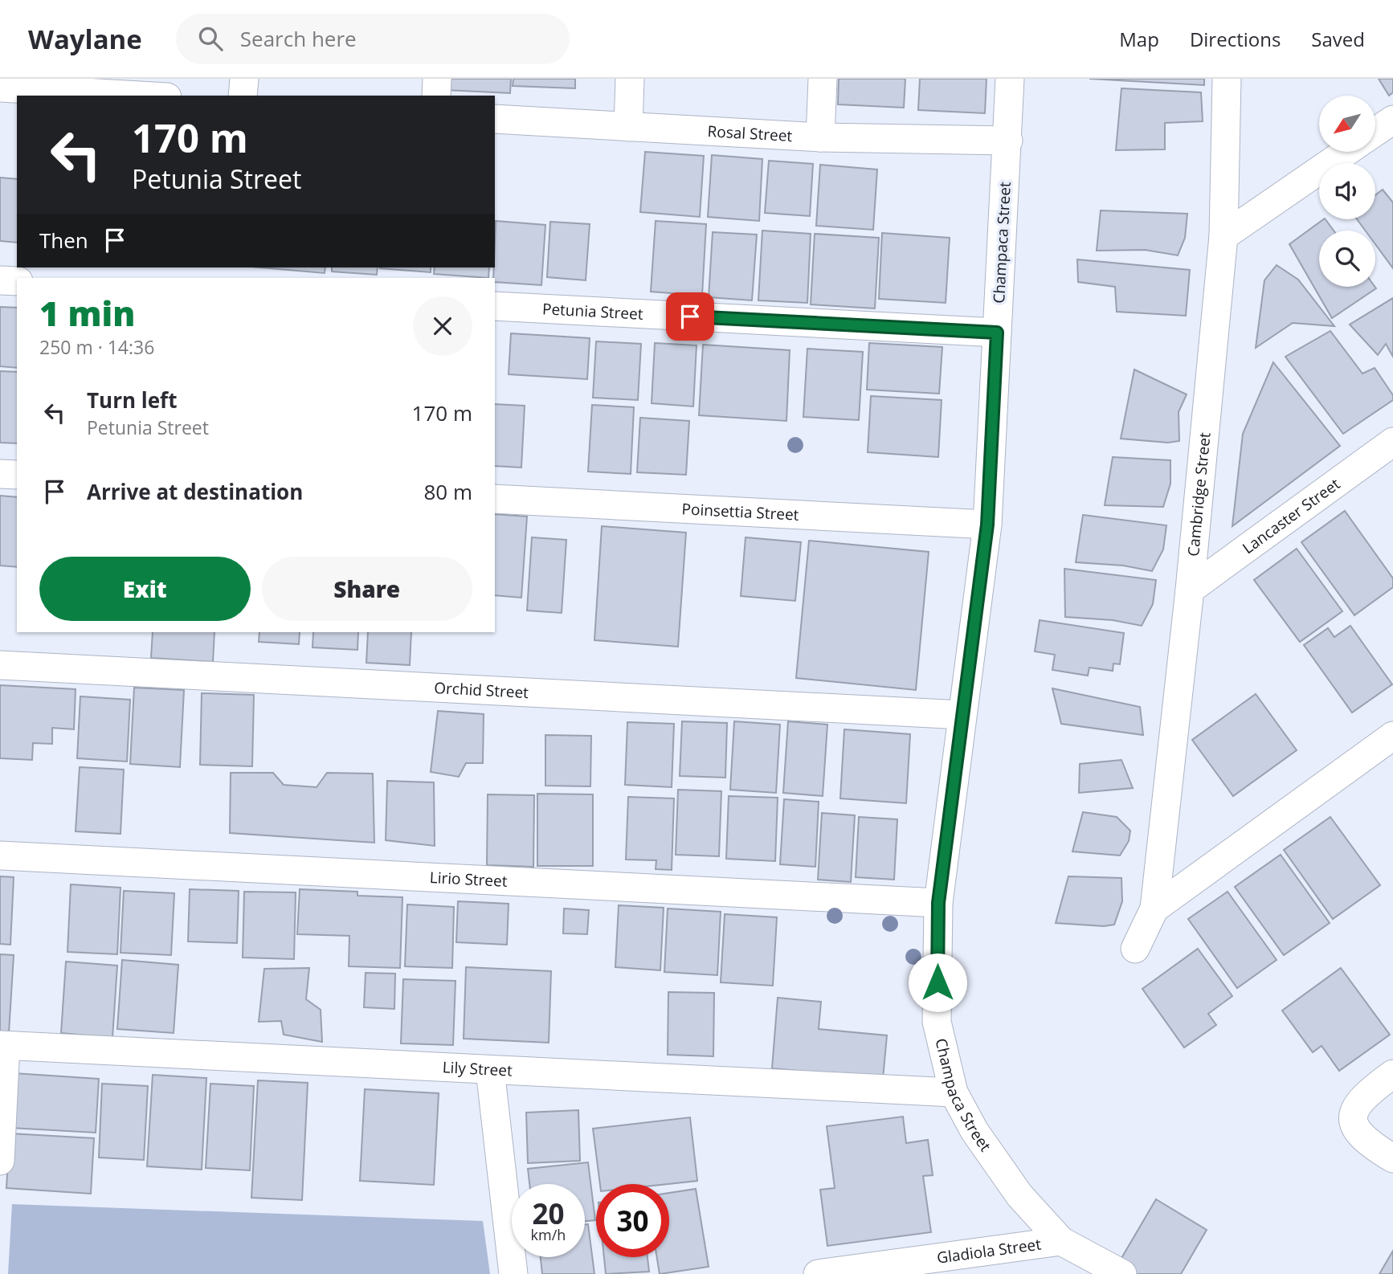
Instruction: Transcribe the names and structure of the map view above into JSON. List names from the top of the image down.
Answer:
{
  "streets": {
    "street": [
      "Rosal Street",
      "Champaca Street",
      "Petunia Street",
      "Cambridge Street",
      "Poinsettia Street",
      "Lancaster Street",
      "Orchid Street",
      "Lirio Street",
      "Lily Street",
      "Gladiola Street"
    ]
  },
  "crossings": [
    ["Rosal Street", "Champaca Street"],
    ["Champaca Street", "Petunia Street"],
    ["Champaca Street", "Poinsettia Street"],
    ["Champaca Street", "Orchid Street"],
    ["Champaca Street", "Lirio Street"],
    ["Champaca Street", "Lily Street"],
    ["Champaca Street", "Gladiola Street"],
    ["Cambridge Street", "Lancaster Street"]
  ],
  "north": "bottom left",
  "page": {
    "header": "Waylane",
    "search": "Search here",
    "nav": ["Map", "Directions", "Saved"],
    "turn": ["170 m", "Petunia Street"],
    "then": "Then",
    "heading": ["1 min", "250 m · 14:36"],
    "list": [
      {
        "name": "Turn left",
        "note": "Petunia Street",
        "value": "170 m"
      },
      {
        "name": "Arrive at destination",
        "value": "80 m"
      }
    ],
    "buttons": ["Exit", "Share"],
    "speed": "20 km/h",
    "limit": "30"
  }
}
